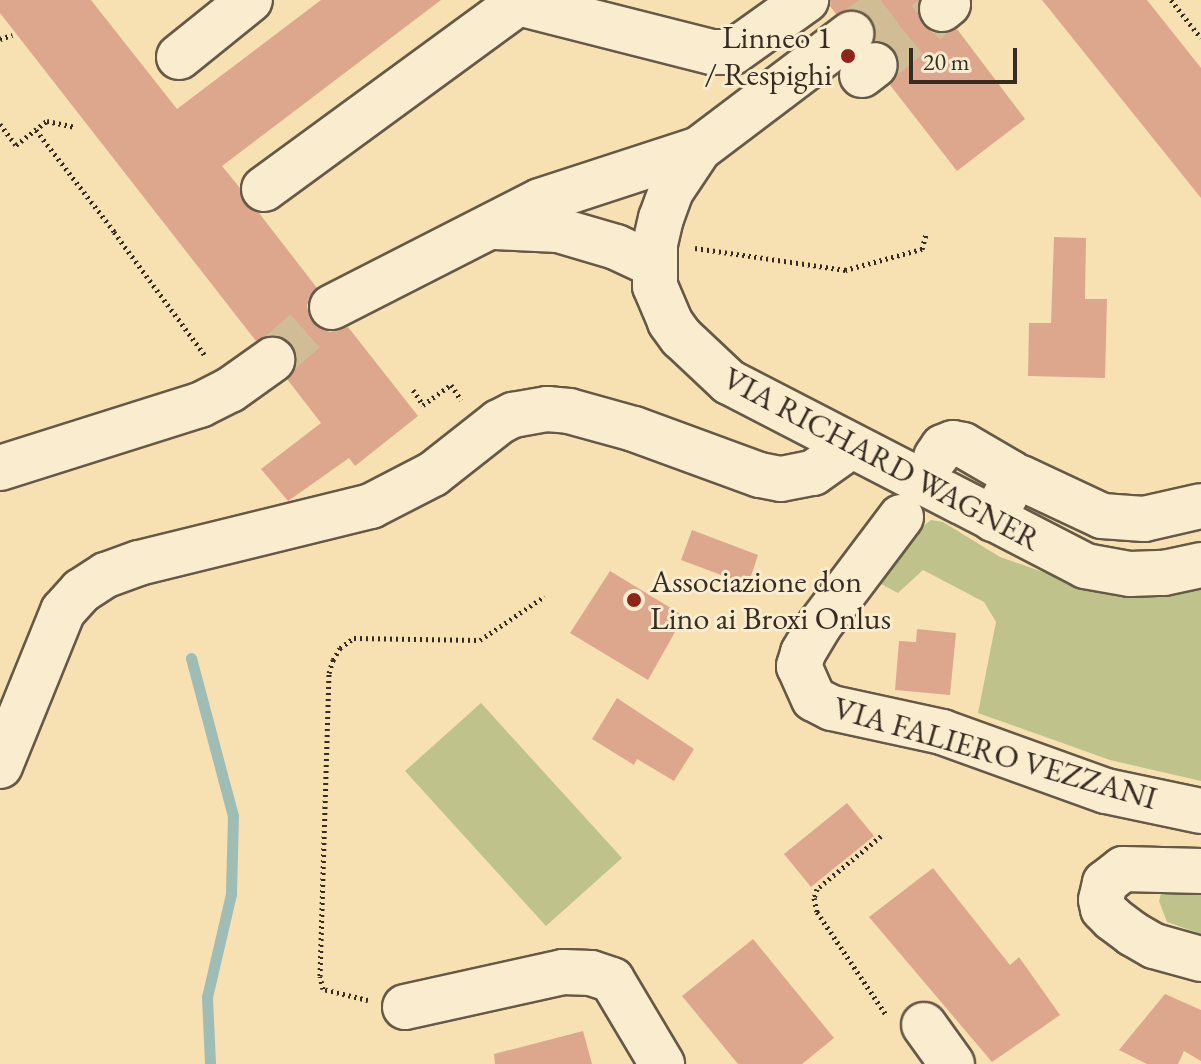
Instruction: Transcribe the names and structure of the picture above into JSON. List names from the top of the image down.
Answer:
{
  "streets": {
    "street": ["VIA RICHARD WAGNER", "VIA FALIERO VEZZANI"]
  },
  "places": ["Linneo 1 / Respighi", "Associazione don Lino ai Broxi Onlus"],
  "scale_bar": "20 m"
}
